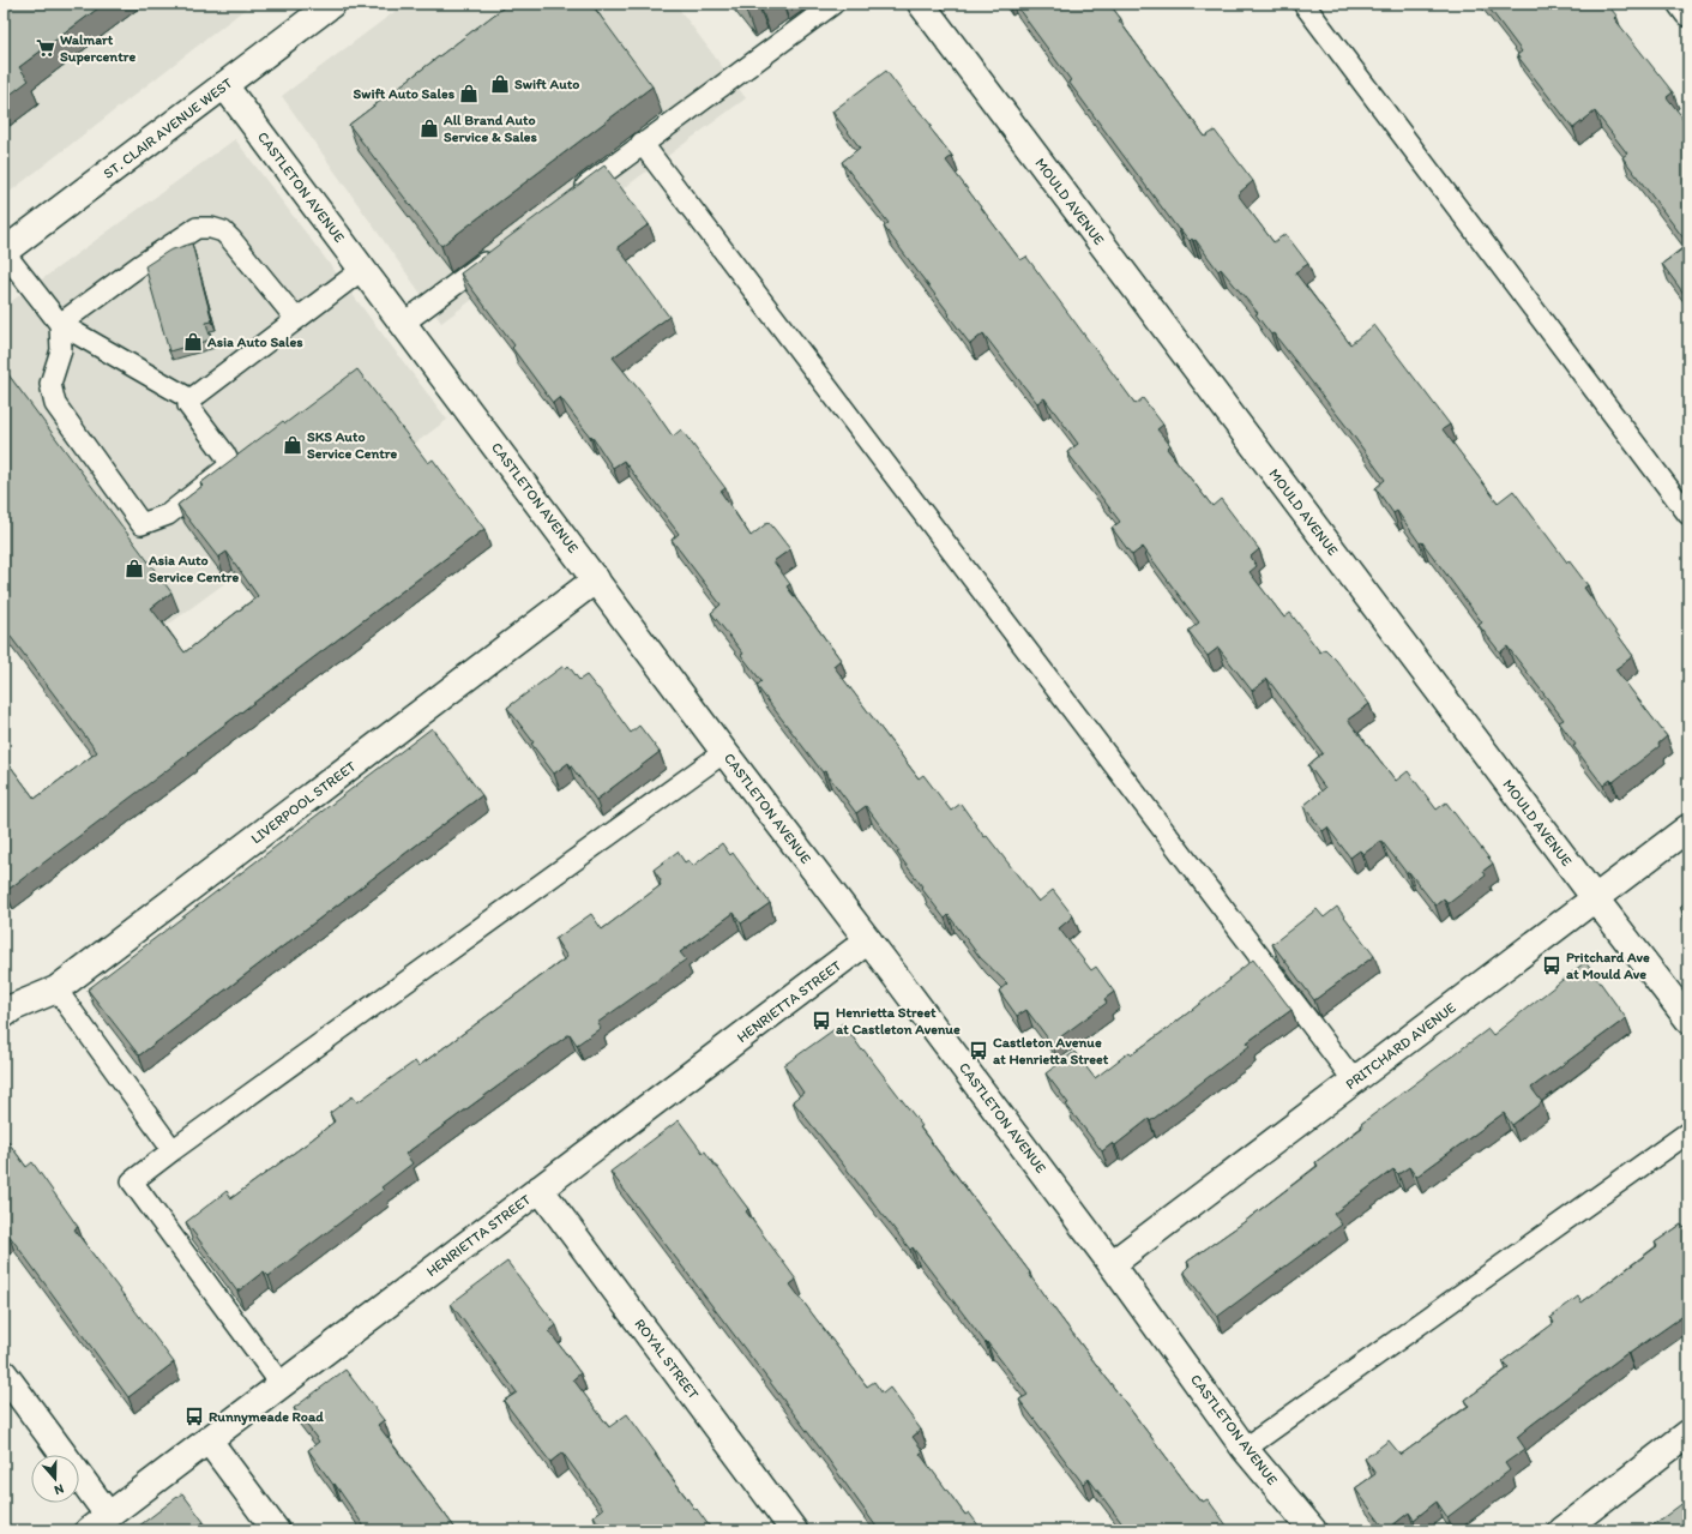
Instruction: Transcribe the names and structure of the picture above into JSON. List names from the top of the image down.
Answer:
{
  "streets": {
    "street": [
      "ST. CLAIR AVENUE WEST",
      "CASTLETON AVENUE",
      "MOULD AVENUE",
      "LIVERPOOL STREET",
      "HENRIETTA STREET",
      "PRITCHARD AVENUE",
      "ROYAL STREET"
    ]
  },
  "crossings": [
    ["ST. CLAIR AVENUE WEST", "CASTLETON AVENUE"],
    ["CASTLETON AVENUE", "LIVERPOOL STREET"],
    ["CASTLETON AVENUE", "HENRIETTA STREET"],
    ["CASTLETON AVENUE", "PRITCHARD AVENUE"],
    ["MOULD AVENUE", "PRITCHARD AVENUE"],
    ["HENRIETTA STREET", "ROYAL STREET"]
  ],
  "places": {
    "supermarket": ["Walmart Supercentre"],
    "shop": [
      "Swift Auto",
      "Swift Auto Sales",
      "All Brand Auto Service & Sales",
      "Asia Auto Sales",
      "SKS Auto Service Centre",
      "Asia Auto Service Centre"
    ],
    "bus stop": [
      "Pritchard Ave at Mould Ave",
      "Henrietta Street at Castleton Avenue",
      "Castleton Avenue at Henrietta Street",
      "Runnymeade Road"
    ]
  },
  "north": "bottom"
}
